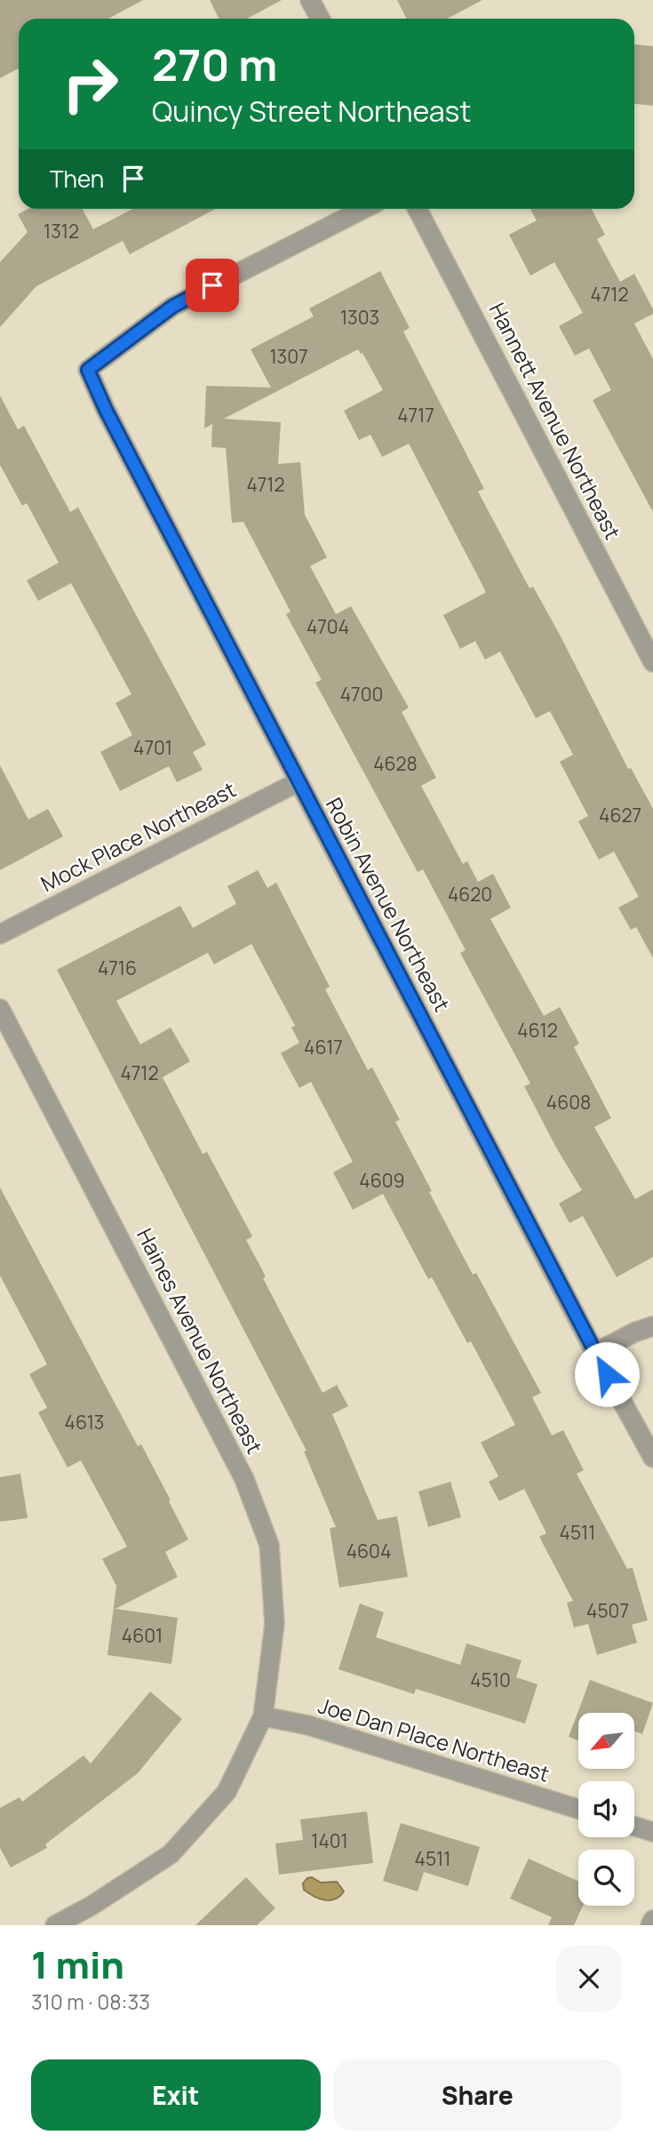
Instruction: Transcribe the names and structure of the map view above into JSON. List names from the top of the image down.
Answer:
{
  "streets": {
    "street": [
      "Hannett Avenue Northeast",
      "Mock Place Northeast",
      "Robin Avenue Northeast",
      "Haines Avenue Northeast",
      "Joe Dan Place Northeast"
    ]
  },
  "crossings": [
    ["Mock Place Northeast", "Robin Avenue Northeast"],
    ["Haines Avenue Northeast", "Joe Dan Place Northeast"]
  ],
  "house_numbers": [
    "1312",
    "4712",
    "1303",
    "1307",
    "4717",
    "4712",
    "4704",
    "4700",
    "4701",
    "4628",
    "4627",
    "4620",
    "4716",
    "4612",
    "4617",
    "4712",
    "4608",
    "4609",
    "4613",
    "4511",
    "4604",
    "4507",
    "4601",
    "4510",
    "1401",
    "4511"
  ],
  "north": "bottom left",
  "page": {
    "turn": ["270 m", "Quincy Street Northeast"],
    "then": "Then",
    "heading": ["1 min", "310 m · 08:33"],
    "buttons": ["Exit", "Share"]
  }
}
